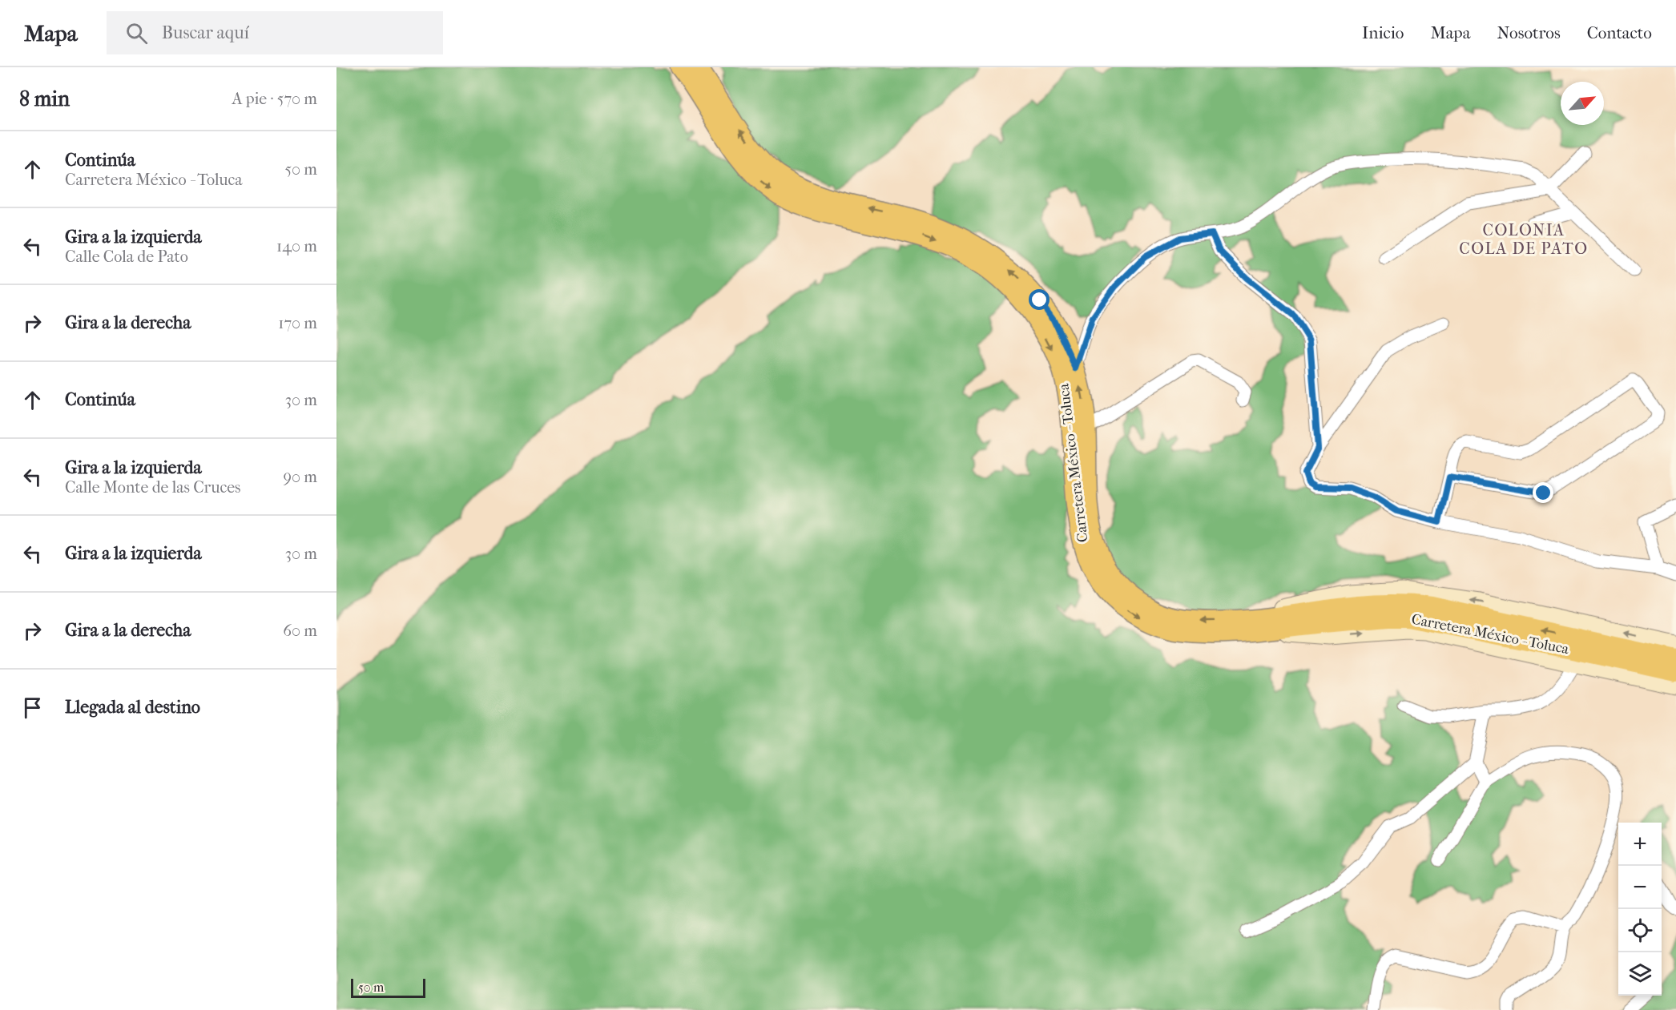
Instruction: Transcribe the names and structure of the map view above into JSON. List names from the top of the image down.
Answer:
{
  "streets": {
    "main road": ["Carretera México - Toluca"]
  },
  "districts": ["COLONIA COLA DE PATO"],
  "scale_bar": "50 m",
  "north": "top right",
  "page": {
    "header": "Mapa",
    "search": "Buscar aquí",
    "nav": [
      "Inicio",
      "Mapa",
      "Nosotros",
      "Contacto"
    ],
    "heading": ["8 min", "A pie · 570 m"],
    "list": [
      ["Continúa", "Carretera México - Toluca", "50 m"],
      ["Gira a la izquierda", "Calle Cola de Pato", "140 m"],
      ["Gira a la derecha", "170 m"],
      ["Continúa", "30 m"],
      ["Gira a la izquierda", "Calle Monte de las Cruces", "90 m"],
      ["Gira a la izquierda", "30 m"],
      ["Gira a la derecha", "60 m"],
      "Llegada al destino"
    ],
    "map_buttons": ["+", "−"],
    "scale": "50 m"
  }
}
